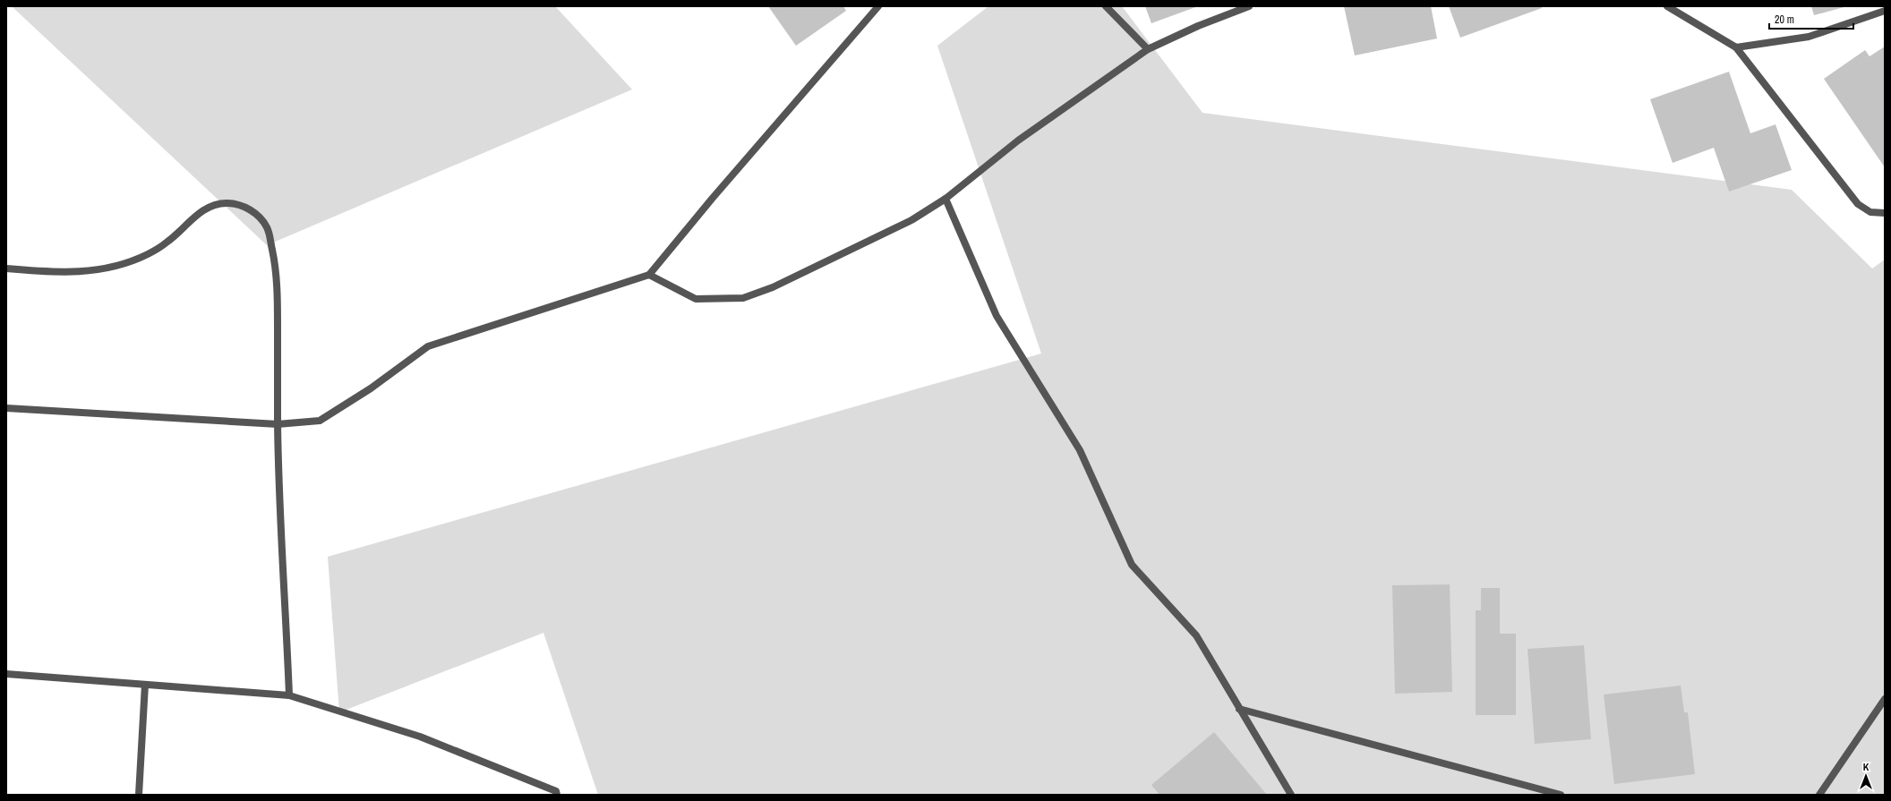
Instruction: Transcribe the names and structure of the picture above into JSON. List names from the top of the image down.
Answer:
{
  "scale_bar": "20 m",
  "north": "top"
}
